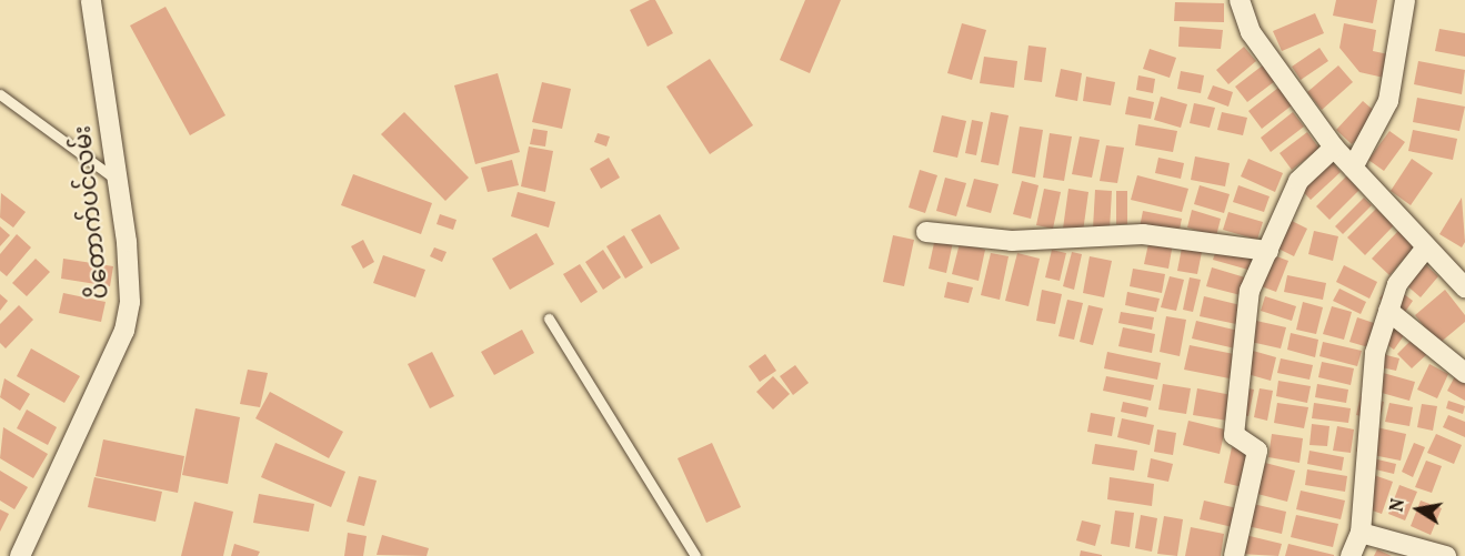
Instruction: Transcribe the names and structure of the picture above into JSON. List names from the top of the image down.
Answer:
{
  "streets": {
    "street": ["ပိတောက်ပင်လမ်း"]
  },
  "north": "left"
}
